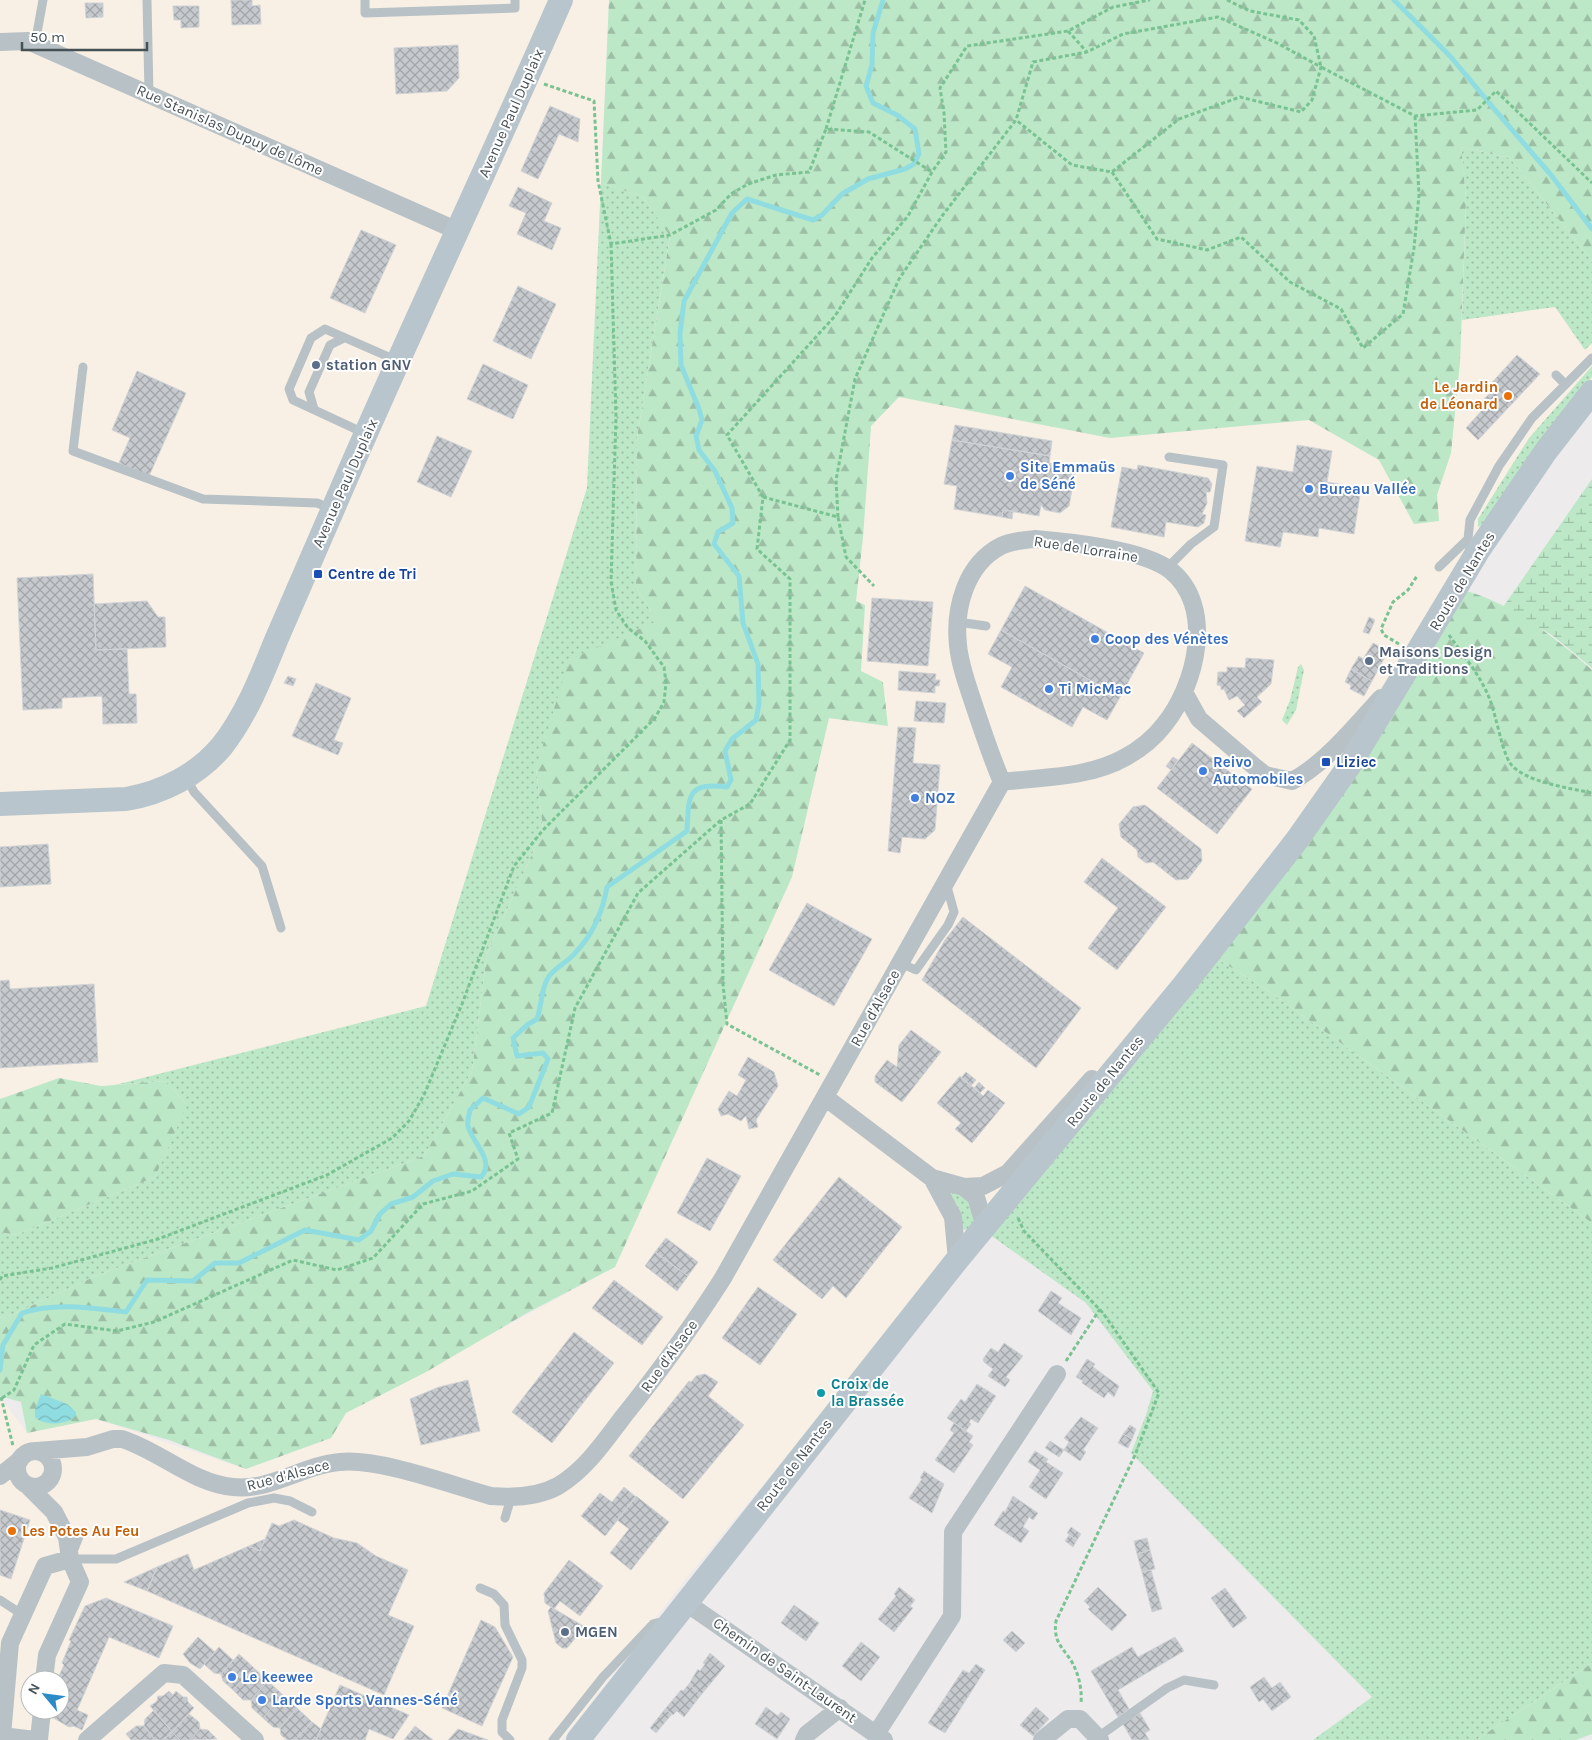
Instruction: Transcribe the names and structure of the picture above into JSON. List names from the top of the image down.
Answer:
{
  "streets": {
    "main road": ["Avenue Paul Duplaix", "Route de Nantes"],
    "street": [
      "Rue Stanislas Dupuy de Lôme",
      "Rue de Lorraine",
      "Rue d'Alsace",
      "Chemin de Saint-Laurent"
    ]
  },
  "crossings": [
    ["Avenue Paul Duplaix", "Rue Stanislas Dupuy de Lôme"],
    ["Rue de Lorraine", "Rue d'Alsace"],
    ["Route de Nantes", "Chemin de Saint-Laurent"]
  ],
  "places": {
    "other": [
      "station GNV",
      "Le Jardin de Léonard",
      "Site Emmaüs de Séné",
      "Bureau Vallée",
      "Coop des Vénètes",
      "Maisons Design et Traditions",
      "Ti MicMac",
      "Reivo Automobiles",
      "NOZ",
      "Croix de la Brassée",
      "Les Potes Au Feu",
      "MGEN",
      "Le keewee",
      "Larde Sports Vannes-Séné"
    ],
    "transit": ["Centre de Tri", "Liziec"]
  },
  "scale_bar": "50 m",
  "north": "top left"
}
